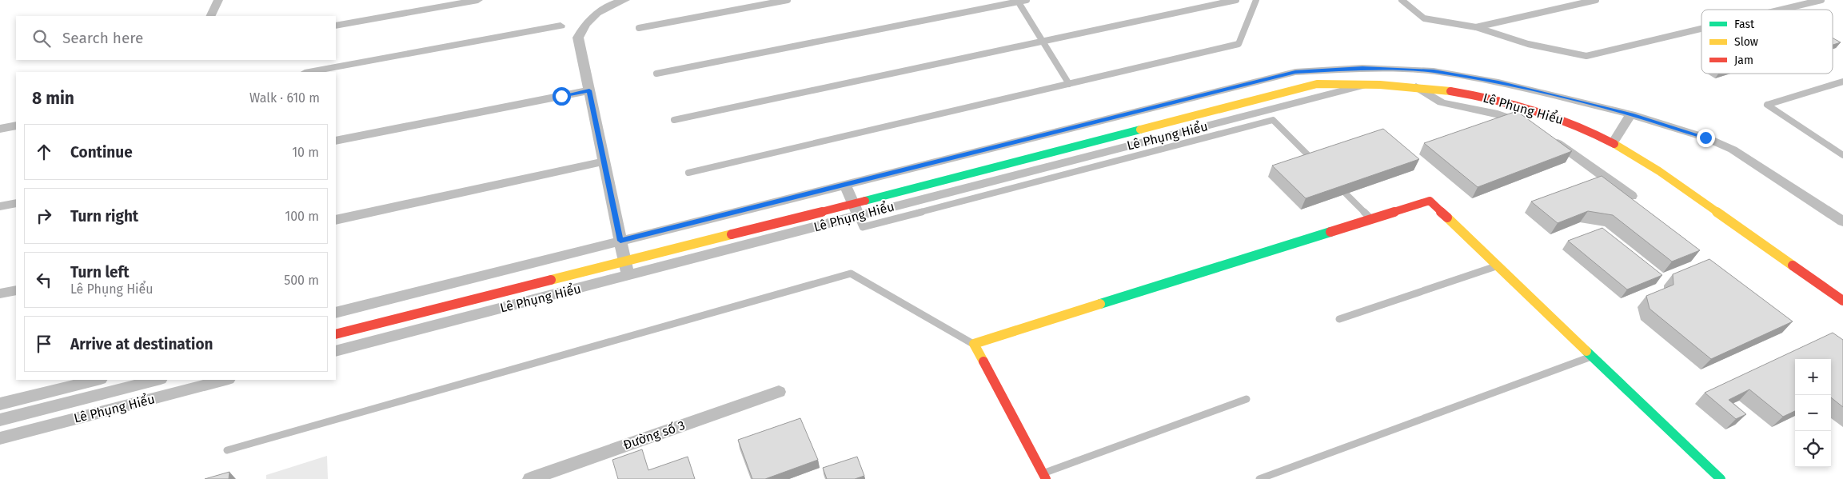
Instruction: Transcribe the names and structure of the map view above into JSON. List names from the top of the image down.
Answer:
{
  "streets": {
    "street": ["Lê Phụng Hiểu", "Đường số 3"]
  },
  "legend": ["Fast", "Slow", "Jam"],
  "page": {
    "search": "Search here",
    "heading": ["8 min", "Walk · 610 m"],
    "list": [
      ["Continue", "10 m"],
      ["Turn right", "100 m"],
      ["Turn left", "Lê Phụng Hiểu", "500 m"],
      "Arrive at destination"
    ],
    "map_buttons": ["+", "−"]
  }
}
